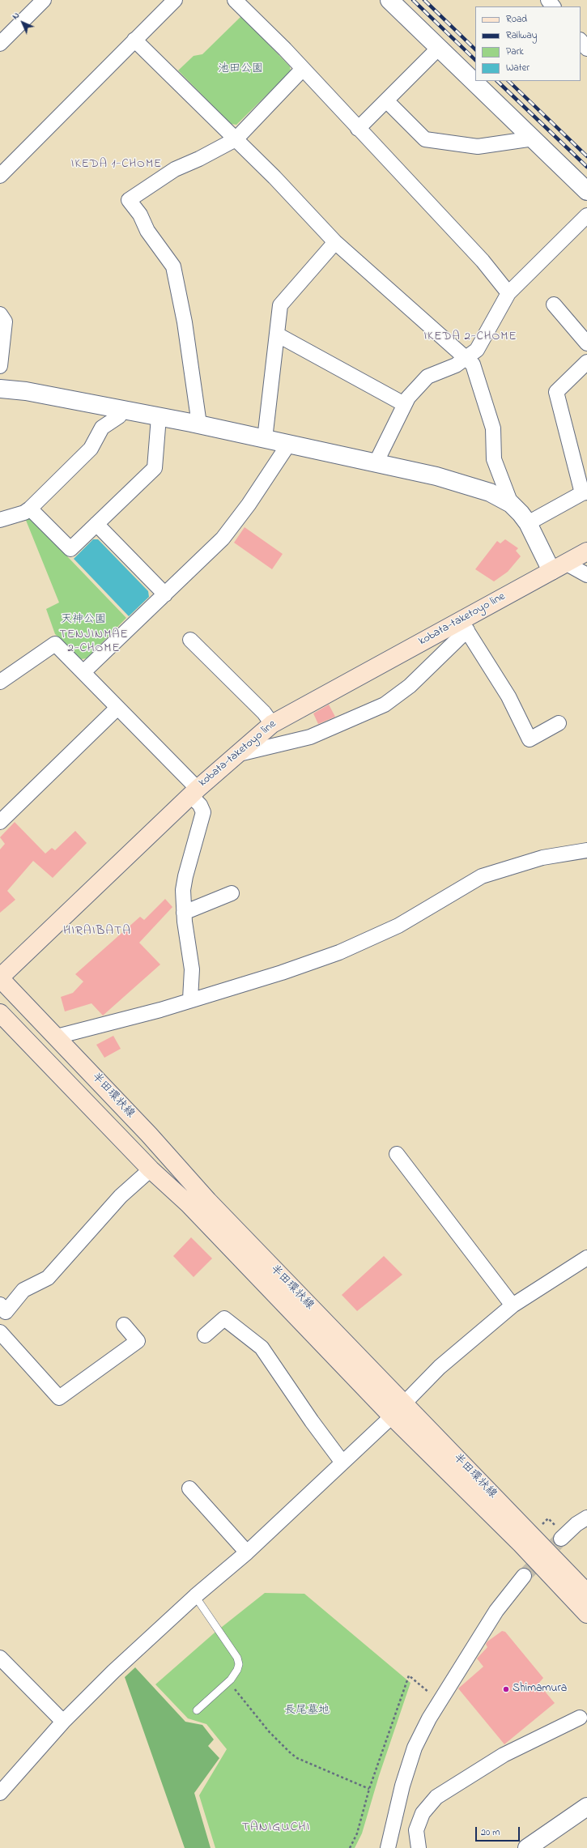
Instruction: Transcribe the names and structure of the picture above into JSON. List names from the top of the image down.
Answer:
{
  "streets": {
    "main road": ["kobata-taketoyo line", "半田環状線"]
  },
  "crossings": [
    ["kobata-taketoyo line", "半田環状線"]
  ],
  "districts": [
    "IKEDA 1-CHOME",
    "IKEDA 2-CHOME",
    "TENJINMAE 2-CHOME",
    "HIRAIBATA",
    "TANIGUCHI"
  ],
  "parks": ["池田公園", "天神公園", "長尾墓地"],
  "places": ["Shimamura"],
  "legend": [
    "Road",
    "Railway",
    "Park",
    "Water"
  ],
  "scale_bar": "20 m",
  "north": "top left"
}
